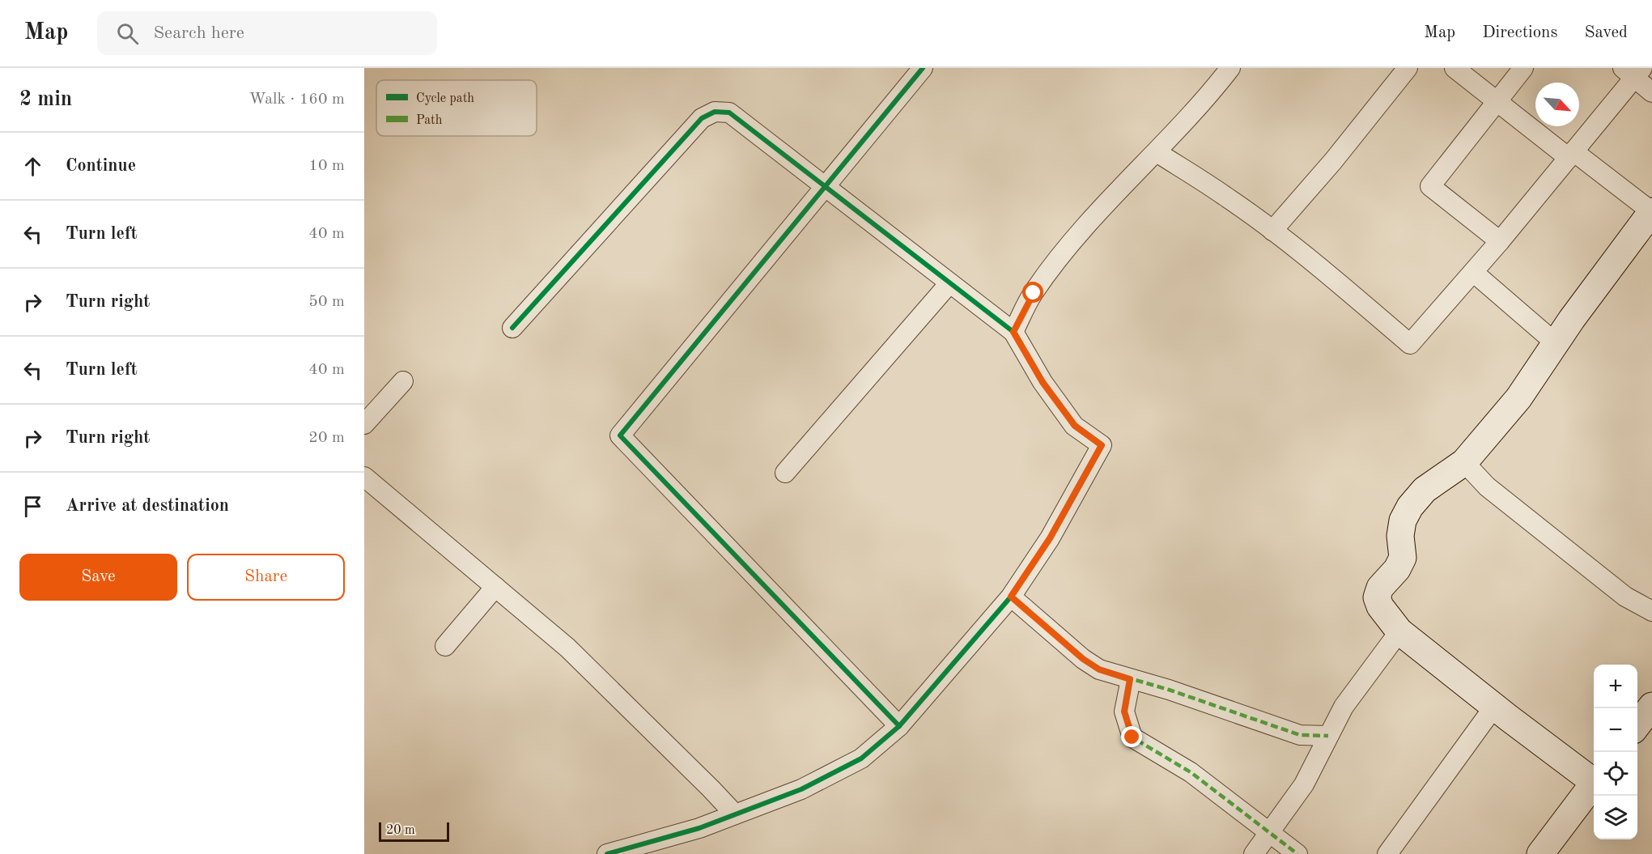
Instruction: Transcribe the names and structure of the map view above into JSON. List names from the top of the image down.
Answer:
{
  "legend": ["Cycle path", "Path"],
  "scale_bar": "20 m",
  "north": "bottom right",
  "page": {
    "header": "Map",
    "search": "Search here",
    "nav": ["Map", "Directions", "Saved"],
    "heading": ["2 min", "Walk · 160 m"],
    "list": [
      ["Continue", "10 m"],
      ["Turn left", "40 m"],
      ["Turn right", "50 m"],
      ["Turn left", "40 m"],
      ["Turn right", "20 m"],
      "Arrive at destination"
    ],
    "buttons": ["Save", "Share"],
    "map_buttons": ["+", "−"],
    "scale": "20 m"
  }
}
